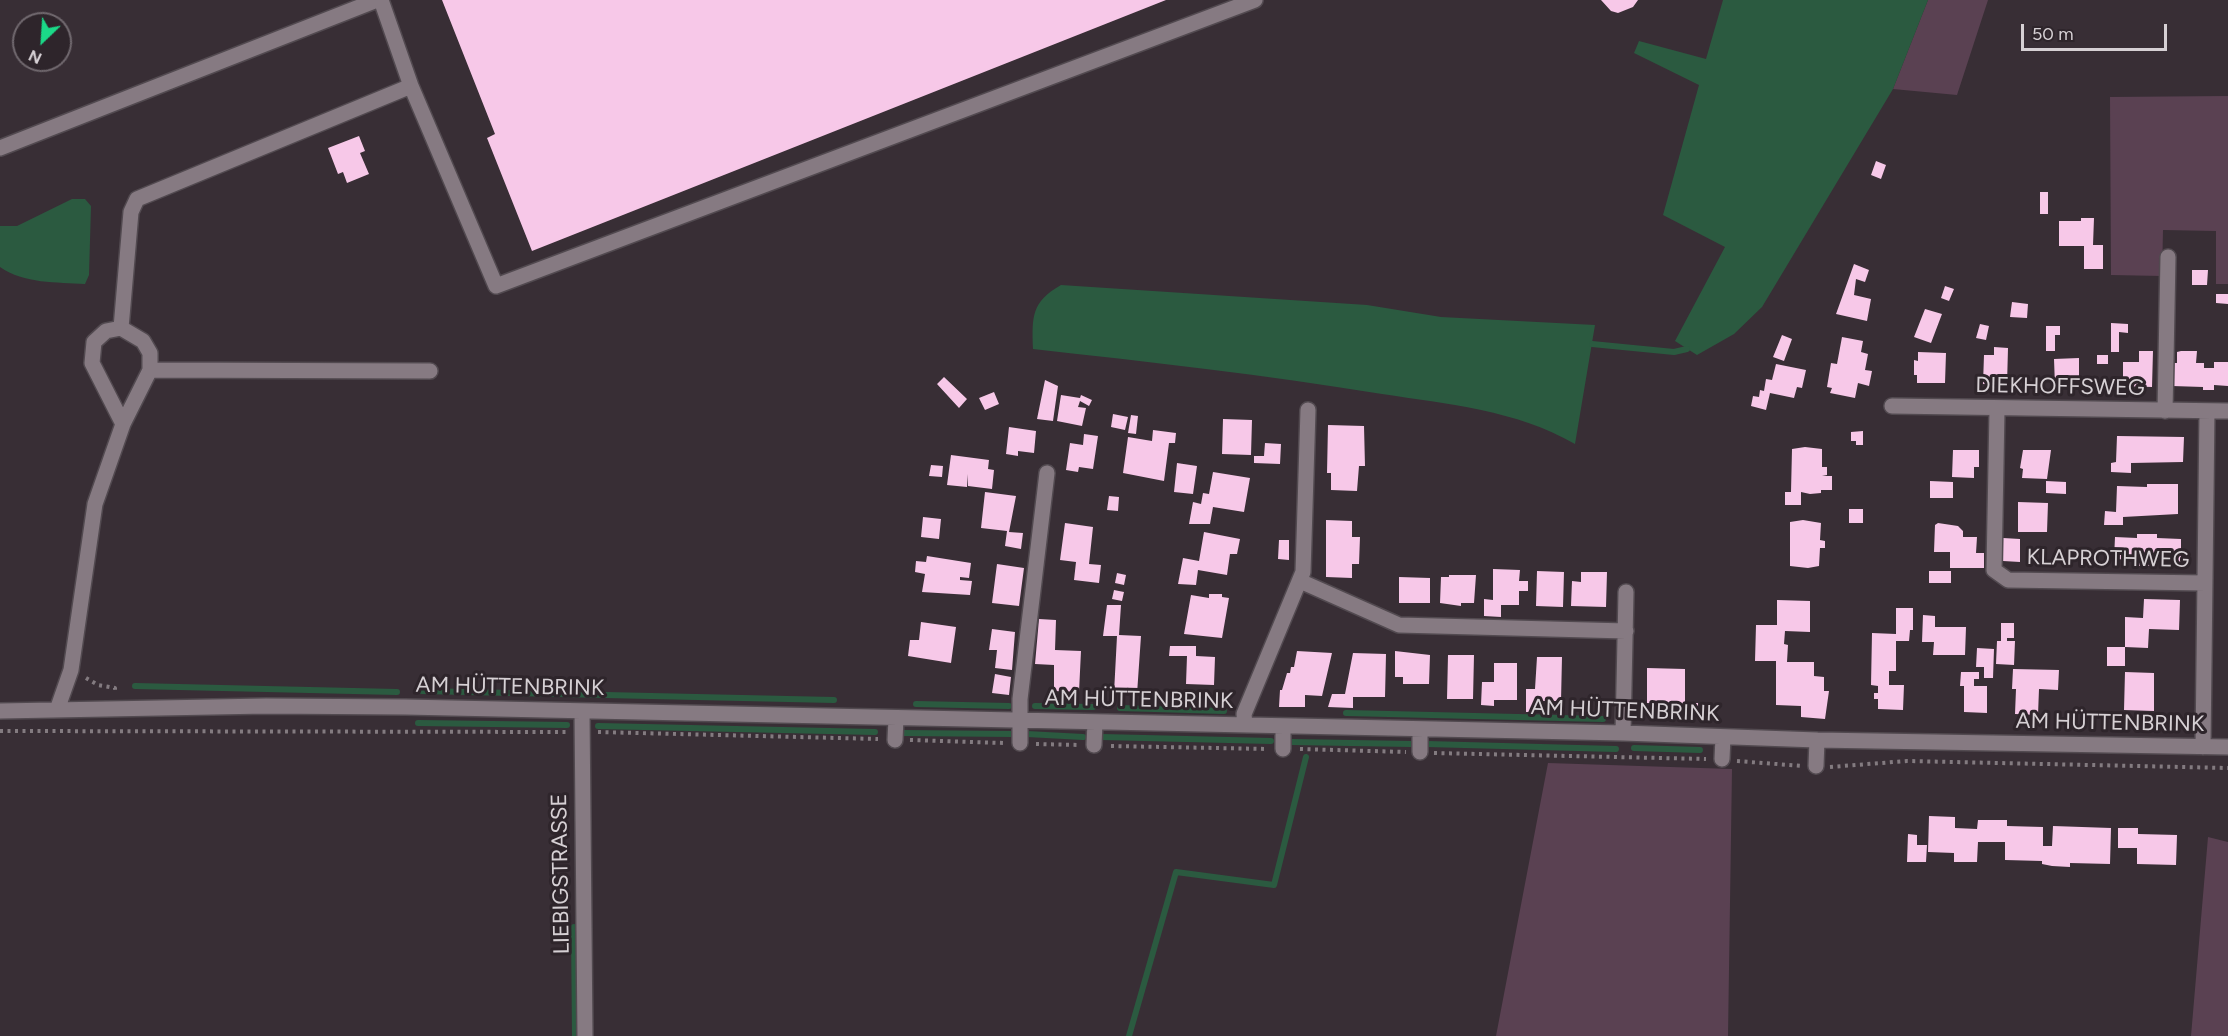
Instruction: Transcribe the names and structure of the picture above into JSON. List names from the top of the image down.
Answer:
{
  "streets": {
    "street": [
      "DIEKHOFFSWEG",
      "KLAPROTHWEG",
      "AM HÜTTENBRINK",
      "LIEBIGSTRASSE"
    ]
  },
  "crossings": [
    ["DIEKHOFFSWEG", "KLAPROTHWEG"],
    ["AM HÜTTENBRINK", "LIEBIGSTRASSE"]
  ],
  "scale_bar": "50 m",
  "north": "bottom left"
}
